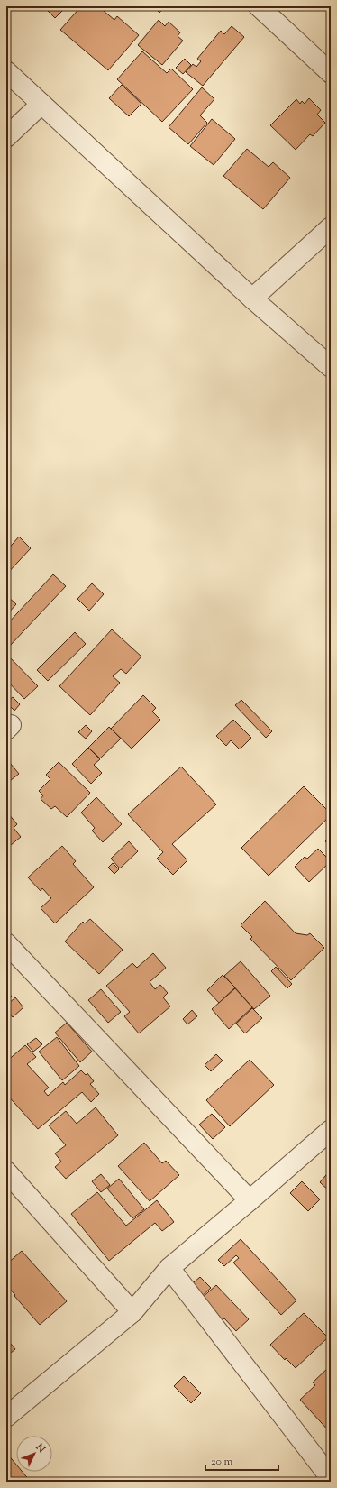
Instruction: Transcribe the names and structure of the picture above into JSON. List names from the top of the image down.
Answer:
{
  "scale_bar": "20 m",
  "north": "top right"
}
